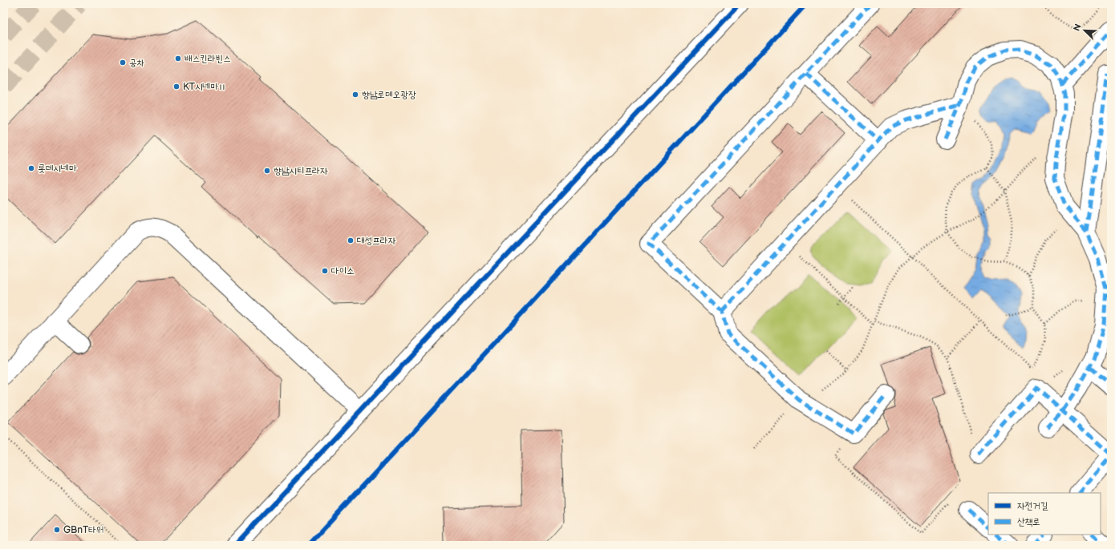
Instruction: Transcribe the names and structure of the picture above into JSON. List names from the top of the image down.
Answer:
{
  "places": [
    "배스킨라빈스",
    "공차",
    "KT시네마Ⅱ",
    "향남로데오광장",
    "롯데시네마",
    "향남시티프라자",
    "대성프라자",
    "다이소",
    "GBnT타워"
  ],
  "legend": ["자전거길", "산책로"],
  "north": "top left"
}
